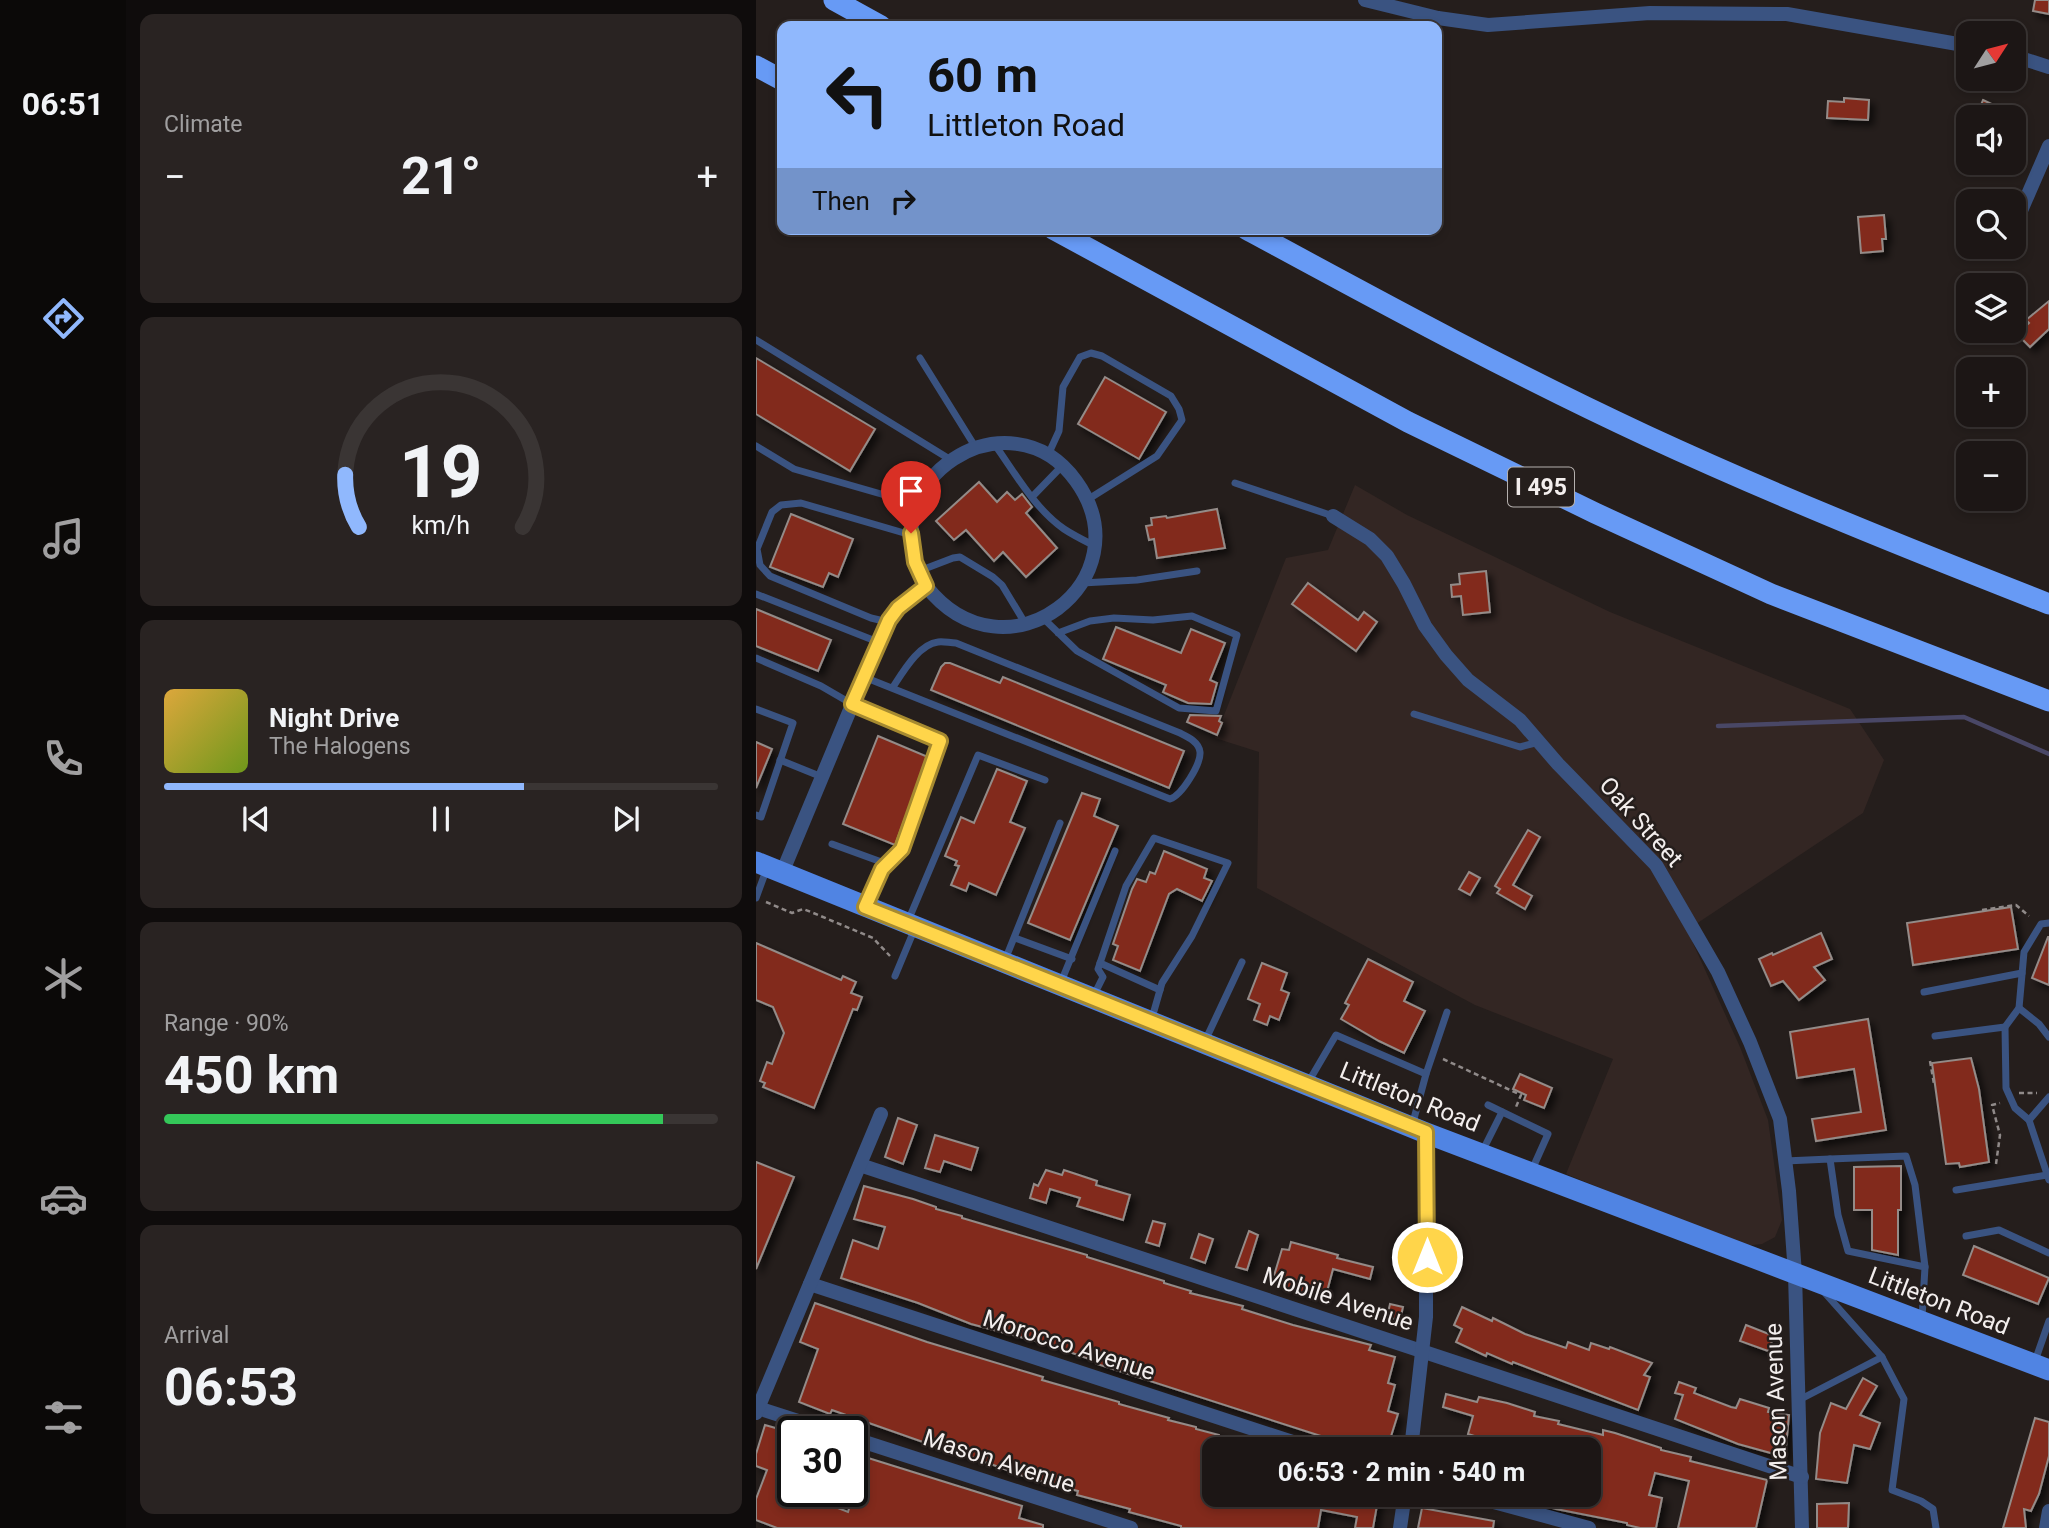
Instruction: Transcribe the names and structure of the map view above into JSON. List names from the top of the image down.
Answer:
{
  "streets": {
    "highway": ["I 495"],
    "main road": ["Littleton Road"],
    "street": [
      "Oak Street",
      "Mobile Avenue",
      "Morocco Avenue",
      "Mason Avenue"
    ]
  },
  "crossings": [
    ["Oak Street", "Littleton Road"],
    ["Oak Street", "Mason Avenue"],
    ["Littleton Road", "Mason Avenue"],
    ["Mobile Avenue", "Mason Avenue"]
  ],
  "north": "top right",
  "page": {
    "tabs": "06:51",
    "tile": [
      "Climate",
      ["Range · 90%", "450 km"],
      ["Arrival", "06:53"]
    ],
    "map_buttons": ["+", "−"],
    "turn": ["60 m", "Littleton Road"],
    "heat": ["−", "21°", "+"],
    "then": "Then",
    "song": ["Night Drive", "The Halogens"],
    "limit": "30",
    "trip": "06:53 · 2 min · 540 m",
    "gauge": ["19", "km/h"]
  }
}
